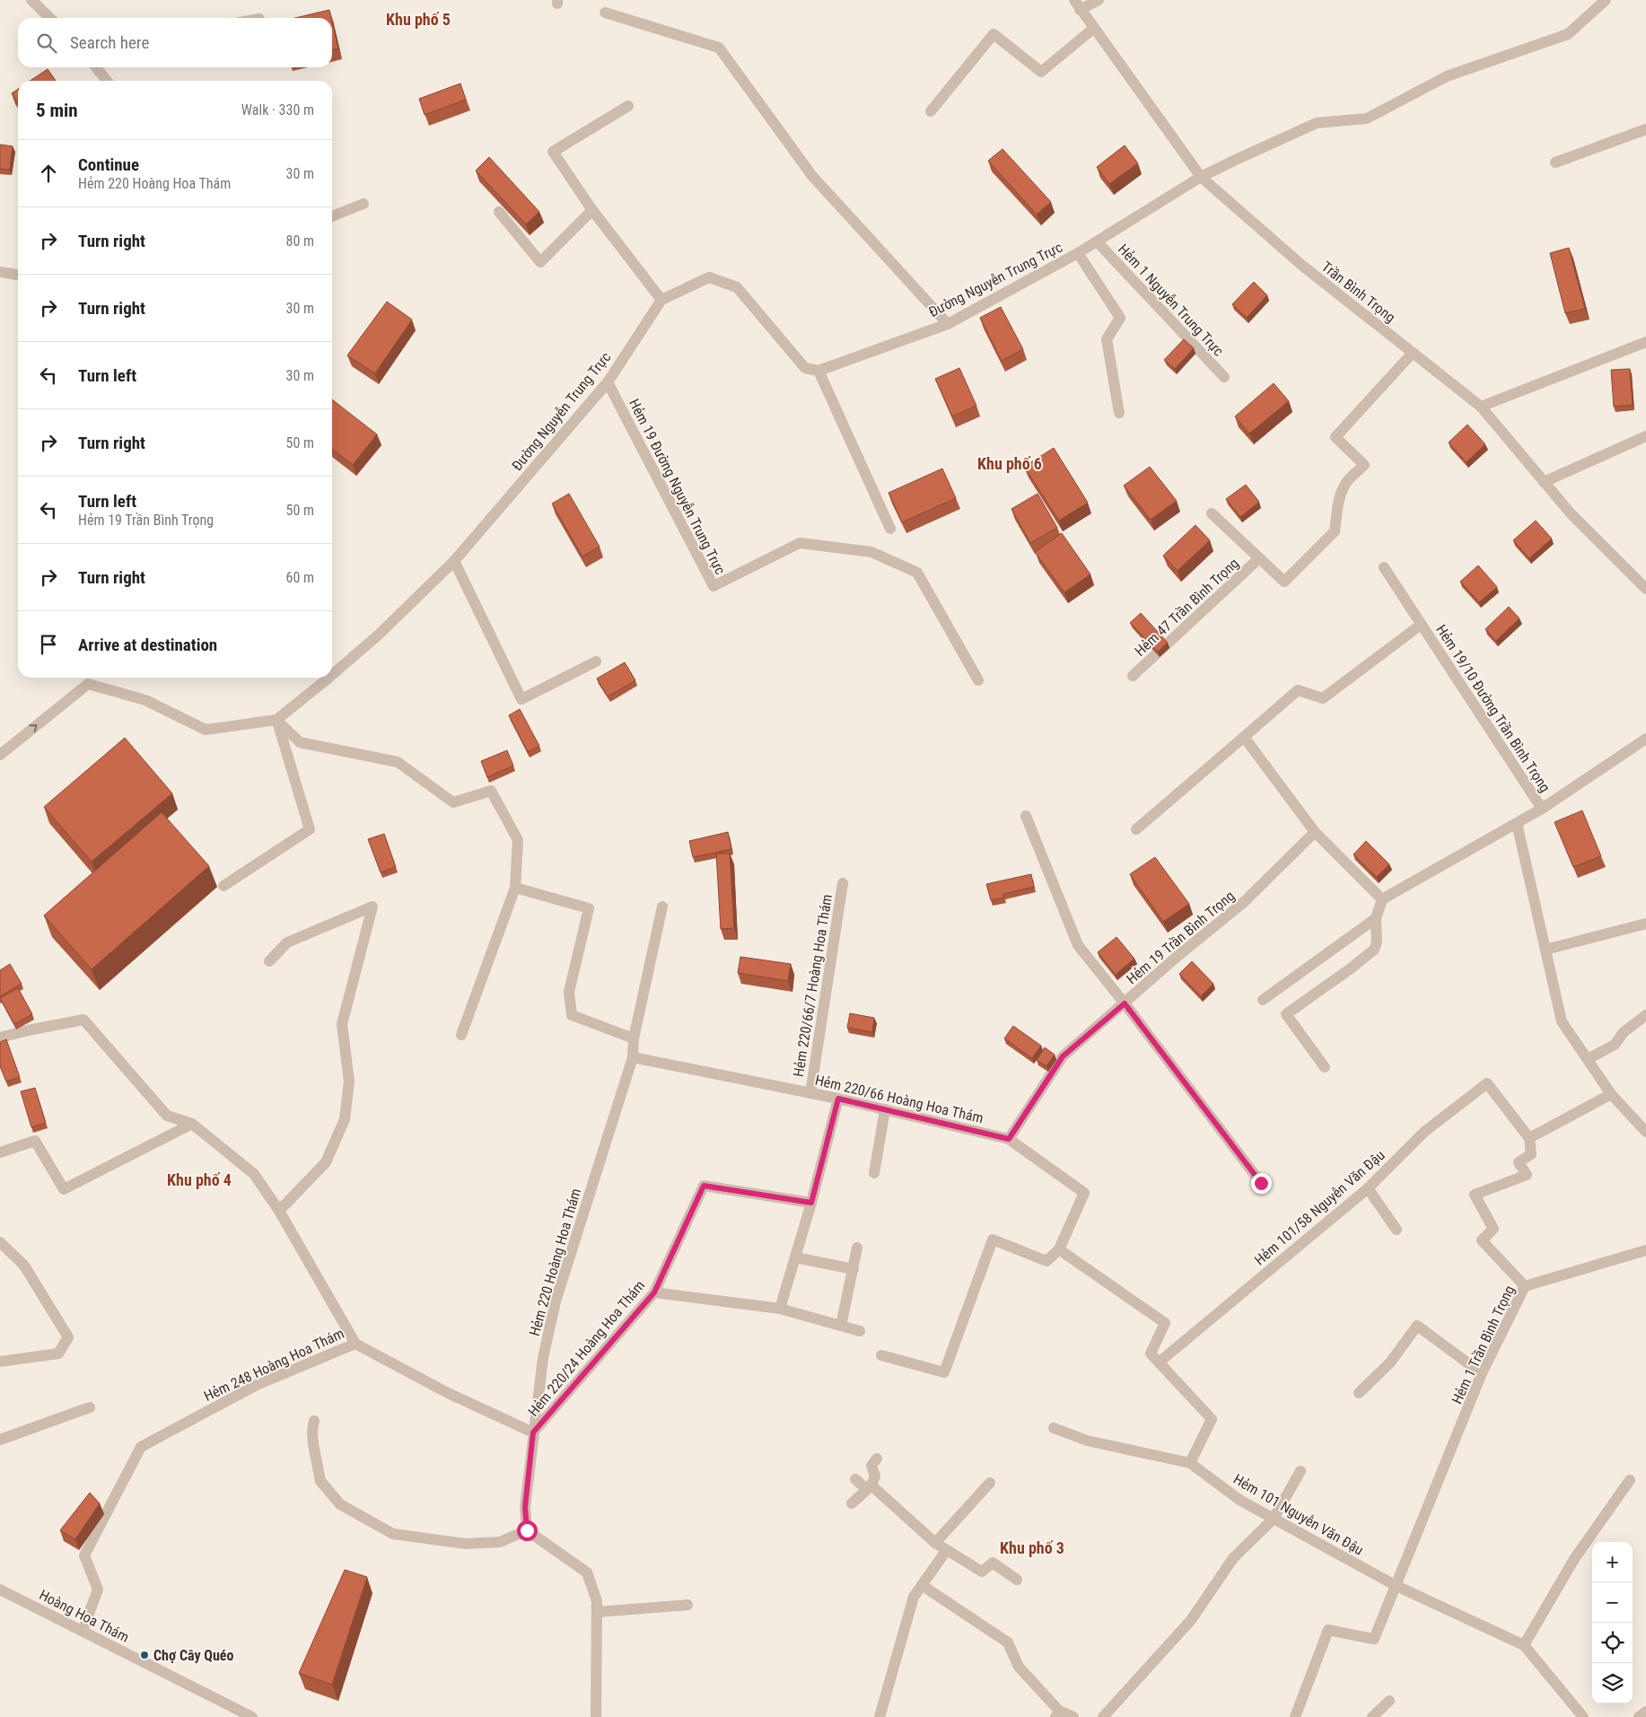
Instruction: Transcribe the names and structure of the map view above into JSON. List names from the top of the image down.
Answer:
{
  "streets": {
    "street": [
      "Đường Nguyễn Trung Trực",
      "Trần Bình Trọng",
      "Hẻm 1 Nguyễn Trung Trực",
      "Hẻm 19 Đường Nguyễn Trung Trực",
      "Hẻm 47 Trần Bình Trọng",
      "Hẻm 19/10 Đường Trần Bình Trọng",
      "Hẻm 19 Trần Bình Trọng",
      "Hẻm 220/66/7 Hoàng Hoa Thám",
      "Hẻm 220/66 Hoàng Hoa Thám",
      "Hẻm 101/58 Nguyễn Văn Đậu",
      "Hẻm 220 Hoàng Hoa Thám",
      "Hẻm 1 Trần Bình Trọng",
      "Hẻm 220/24 Hoàng Hoa Thám",
      "Hẻm 248 Hoàng Hoa Thám",
      "Hẻm 101 Nguyễn Văn Đậu",
      "Hoàng Hoa Thám"
    ]
  },
  "crossings": [
    ["Đường Nguyễn Trung Trực", "Trần Bình Trọng"],
    ["Đường Nguyễn Trung Trực", "Hẻm 1 Nguyễn Trung Trực"],
    ["Đường Nguyễn Trung Trực", "Hẻm 19 Đường Nguyễn Trung Trực"],
    ["Trần Bình Trọng", "Hẻm 47 Trần Bình Trọng"],
    ["Hẻm 19 Trần Bình Trọng", "Hẻm 220/66 Hoàng Hoa Thám"],
    ["Hẻm 220/66/7 Hoàng Hoa Thám", "Hẻm 220/66 Hoàng Hoa Thám"],
    ["Hẻm 220/66 Hoàng Hoa Thám", "Hẻm 220 Hoàng Hoa Thám"],
    ["Hẻm 220 Hoàng Hoa Thám", "Hẻm 220/24 Hoàng Hoa Thám"],
    ["Hẻm 1 Trần Bình Trọng", "Hẻm 101 Nguyễn Văn Đậu"],
    ["Hẻm 248 Hoàng Hoa Thám", "Hoàng Hoa Thám"]
  ],
  "districts": [
    "Khu phố 5",
    "Khu phố 6",
    "Khu phố 4",
    "Khu phố 3"
  ],
  "places": ["Chợ Cây Quéo"],
  "page": {
    "search": "Search here",
    "heading": ["5 min", "Walk · 330 m"],
    "list": [
      ["Continue", "Hẻm 220 Hoàng Hoa Thám", "30 m"],
      ["Turn right", "80 m"],
      ["Turn right", "30 m"],
      ["Turn left", "30 m"],
      ["Turn right", "50 m"],
      ["Turn left", "Hẻm 19 Trần Bình Trọng", "50 m"],
      ["Turn right", "60 m"],
      "Arrive at destination"
    ],
    "map_buttons": ["+", "−"]
  }
}
